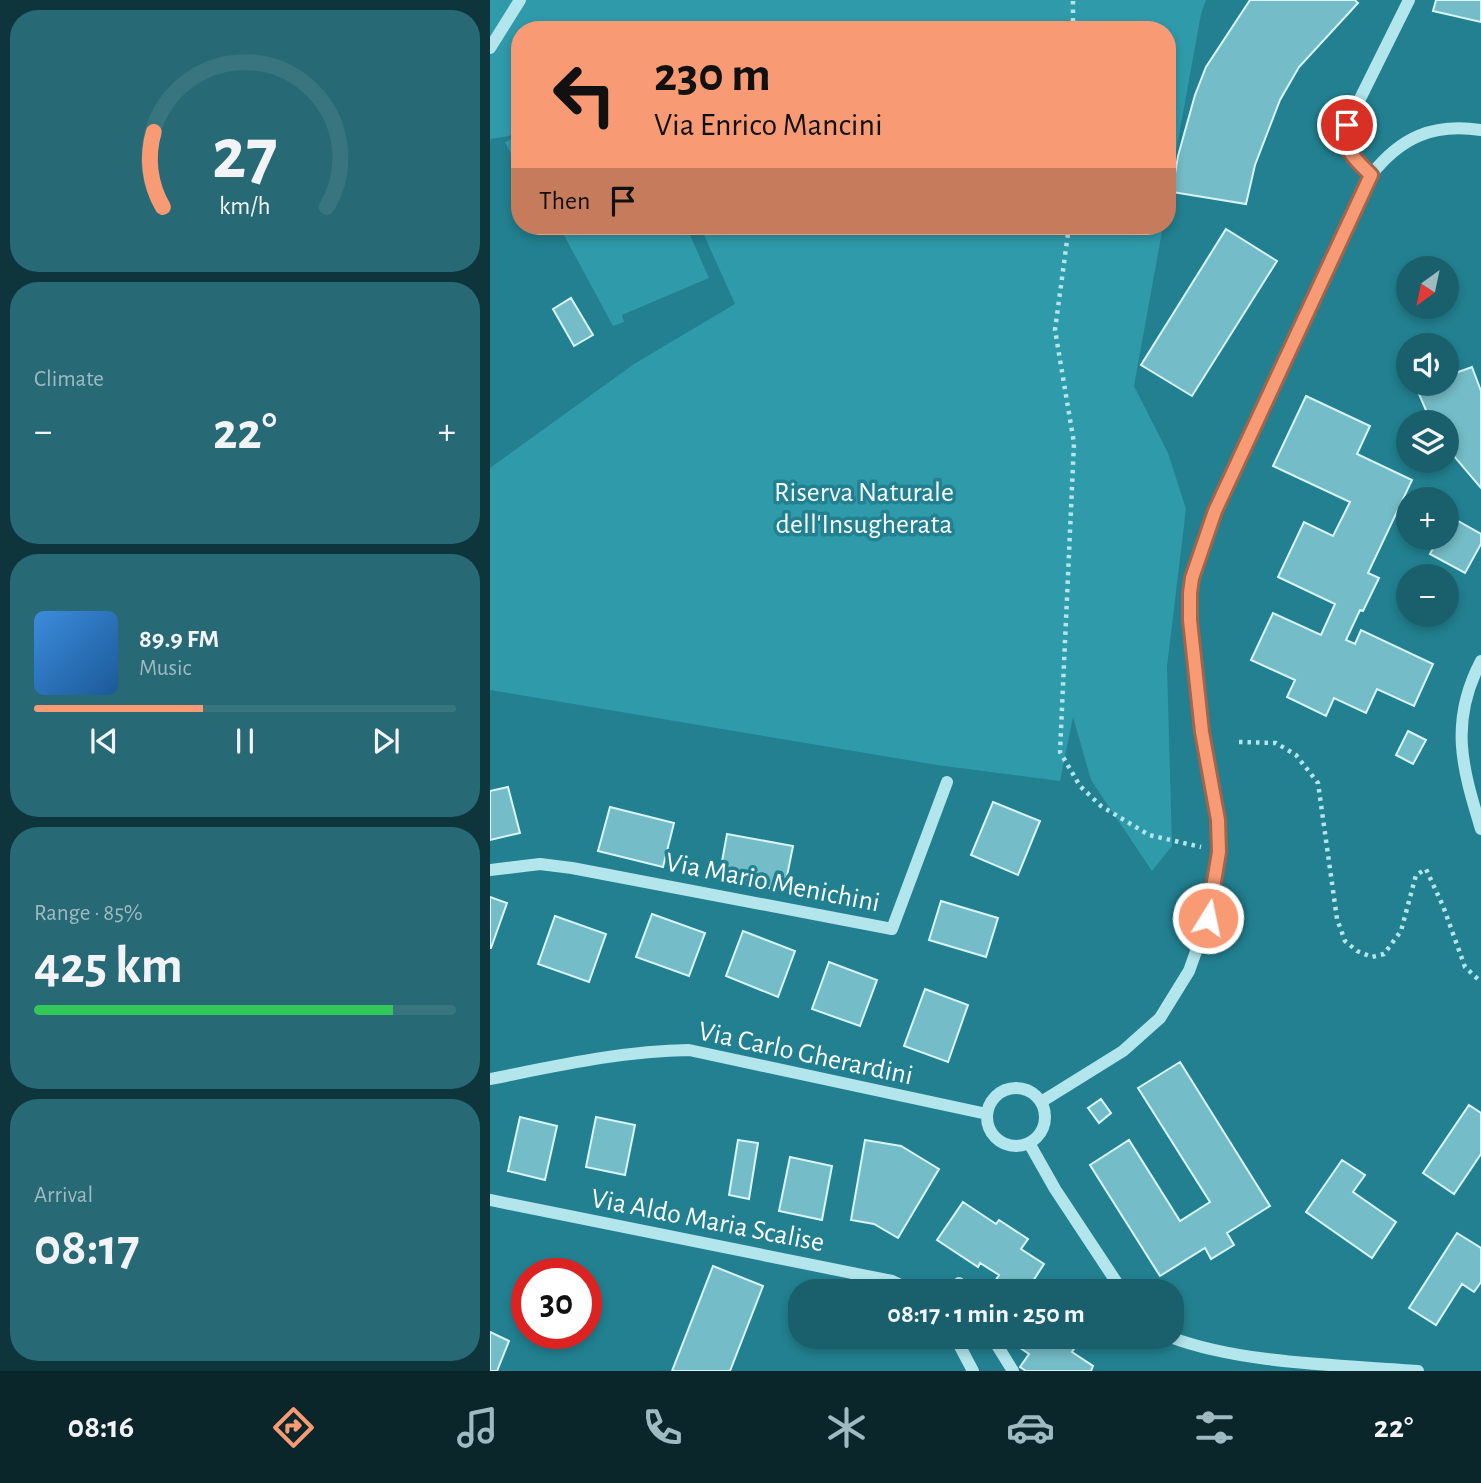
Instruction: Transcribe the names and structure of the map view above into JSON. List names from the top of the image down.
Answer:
{
  "streets": {
    "street": ["Via Mario Menichini", "Via Carlo Gherardini", "Via Aldo Maria Scalise"]
  },
  "parks": ["Riserva Naturale dell'Insugherata"],
  "north": "bottom left",
  "page": {
    "turn": ["230 m", "Via Enrico Mancini"],
    "then": "Then",
    "map_buttons": ["+", "−"],
    "tile": [
      "Climate",
      ["Range · 85%", "425 km"],
      ["Arrival", "08:17"]
    ],
    "heat": ["−", "22°", "+"],
    "song": ["89.9 FM", "Music"],
    "limit": "30",
    "trip": "08:17 · 1 min · 250 m",
    "tabs": ["08:16", "22°"],
    "gauge": ["27", "km/h"]
  }
}
